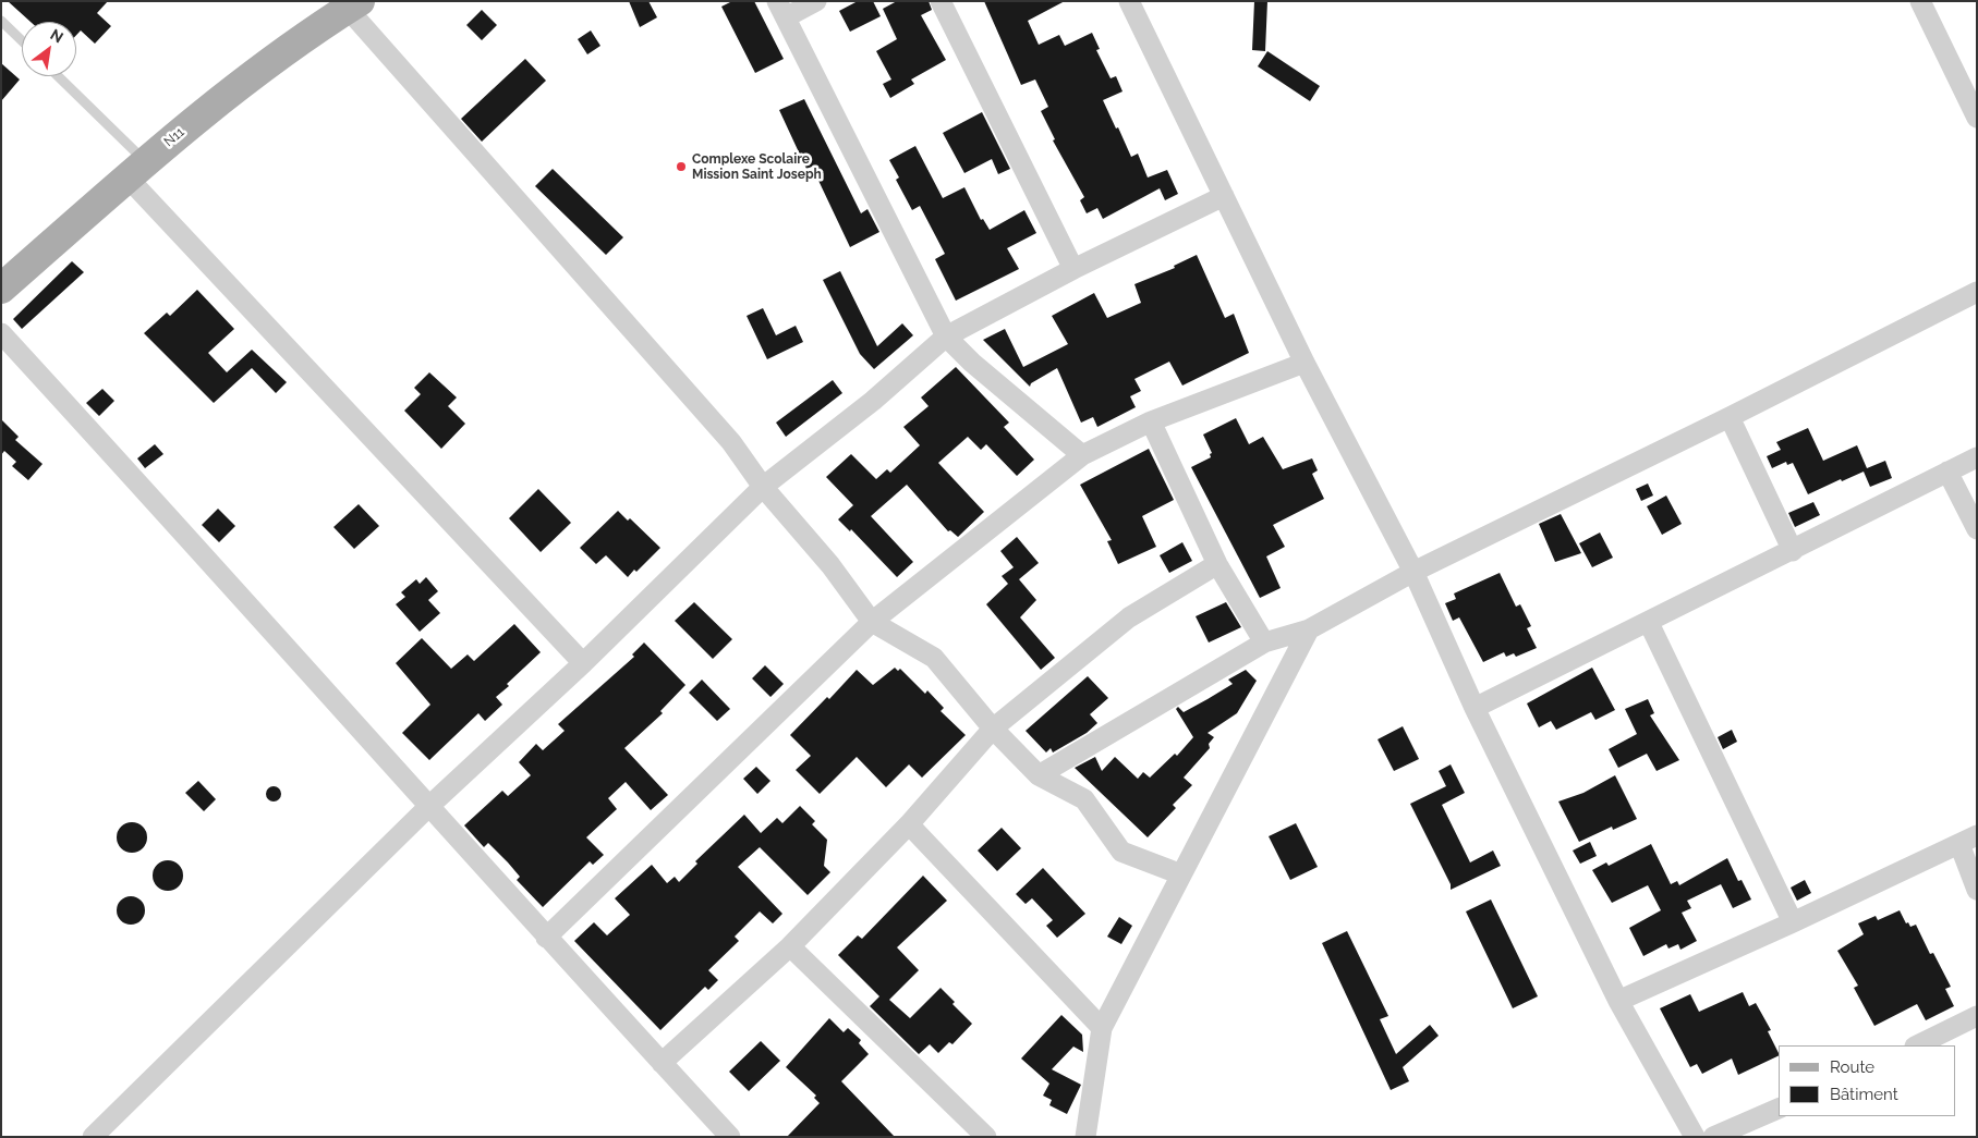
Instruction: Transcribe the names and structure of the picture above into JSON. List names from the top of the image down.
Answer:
{
  "streets": {
    "main road": ["N11"]
  },
  "places": ["Complexe Scolaire Mission Saint Joseph"],
  "legend": ["Route", "Bâtiment"],
  "north": "top right"
}
